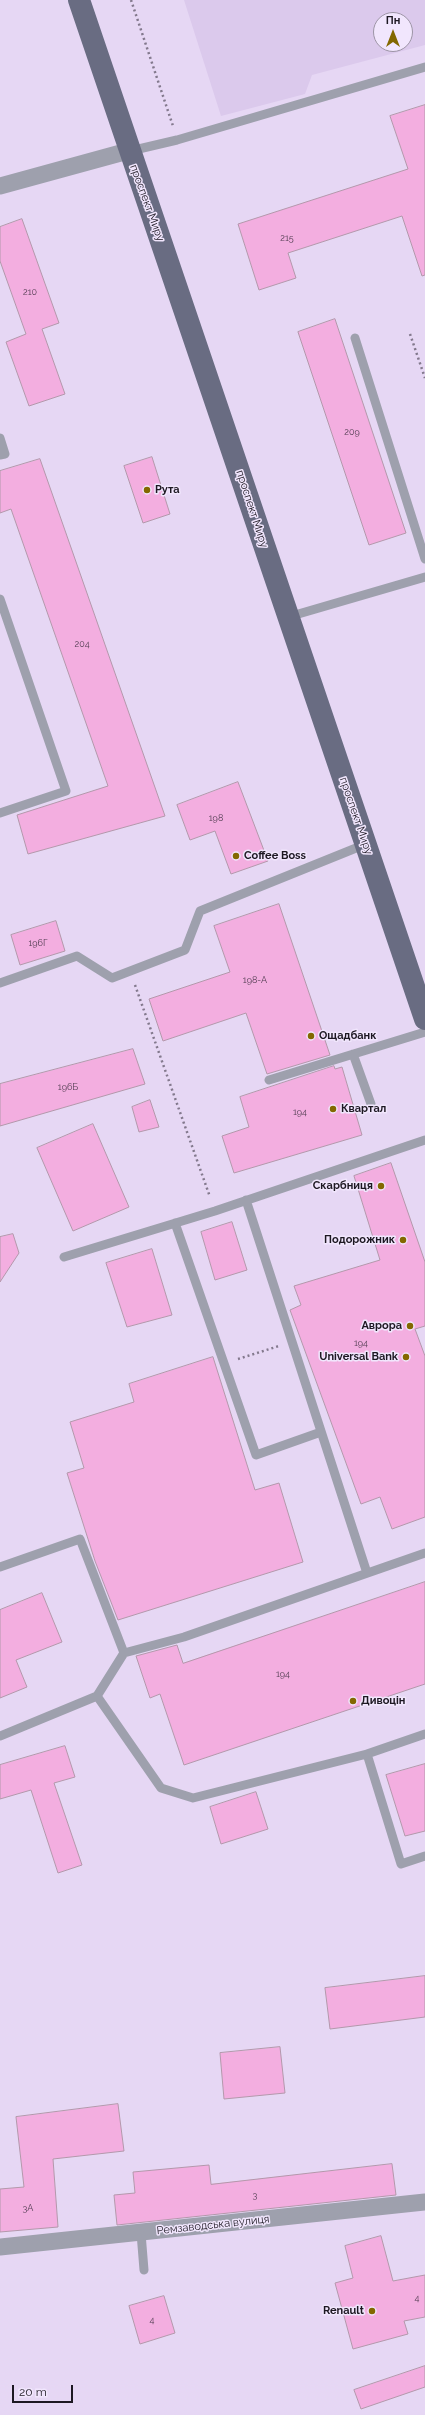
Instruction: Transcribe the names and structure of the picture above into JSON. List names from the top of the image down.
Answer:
{
  "streets": {
    "main road": ["проспект Миру"],
    "street": ["Ремзаводська вулиця"]
  },
  "places": [
    "Рута",
    "Coffee Boss",
    "Ощадбанк",
    "Квартал",
    "Скарбниця",
    "Подорожник",
    "Аврора",
    "Universal Bank",
    "Дивоцін",
    "Renault"
  ],
  "house_numbers": [
    "215",
    "210",
    "209",
    "204",
    "198",
    "196Г",
    "198-А",
    "196Б",
    "194",
    "194",
    "194",
    "3",
    "3А",
    "4",
    "4"
  ],
  "scale_bar": "20 m",
  "north": "top"
}
